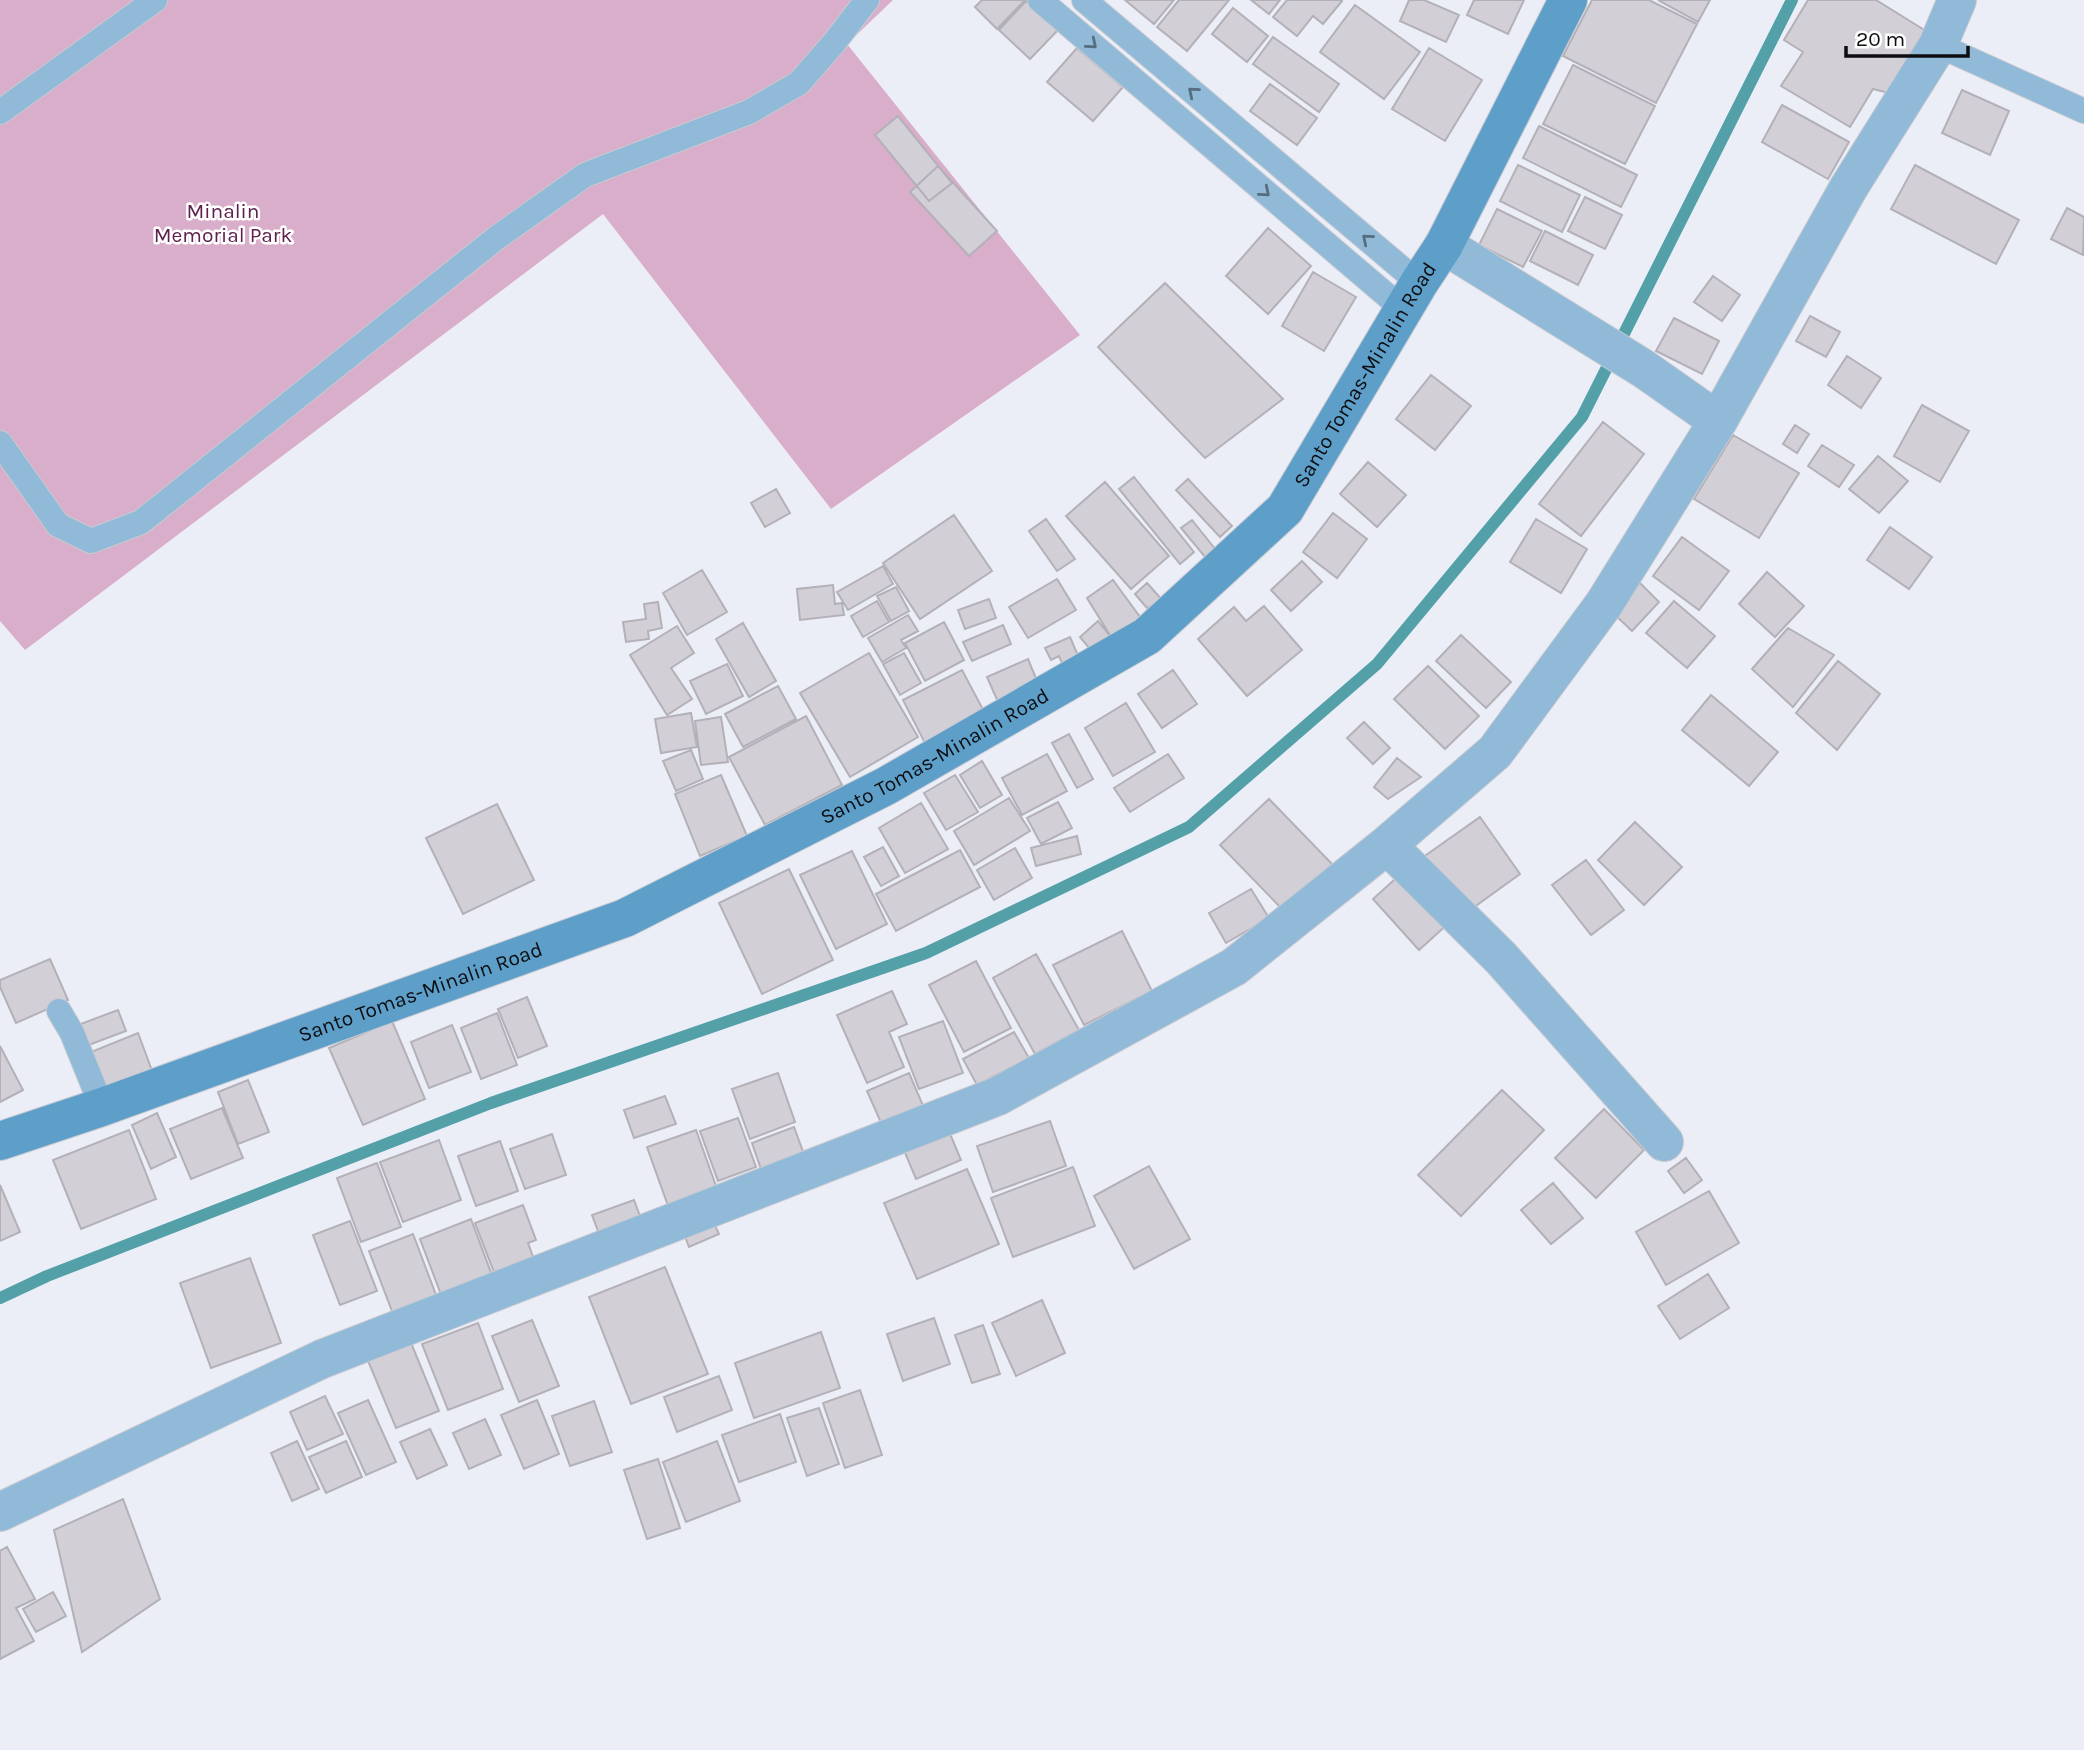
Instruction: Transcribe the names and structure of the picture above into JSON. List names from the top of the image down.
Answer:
{
  "streets": {
    "street": ["Santo Tomas-Minalin Road"]
  },
  "parks": ["Minalin Memorial Park"],
  "scale_bar": "20 m"
}
